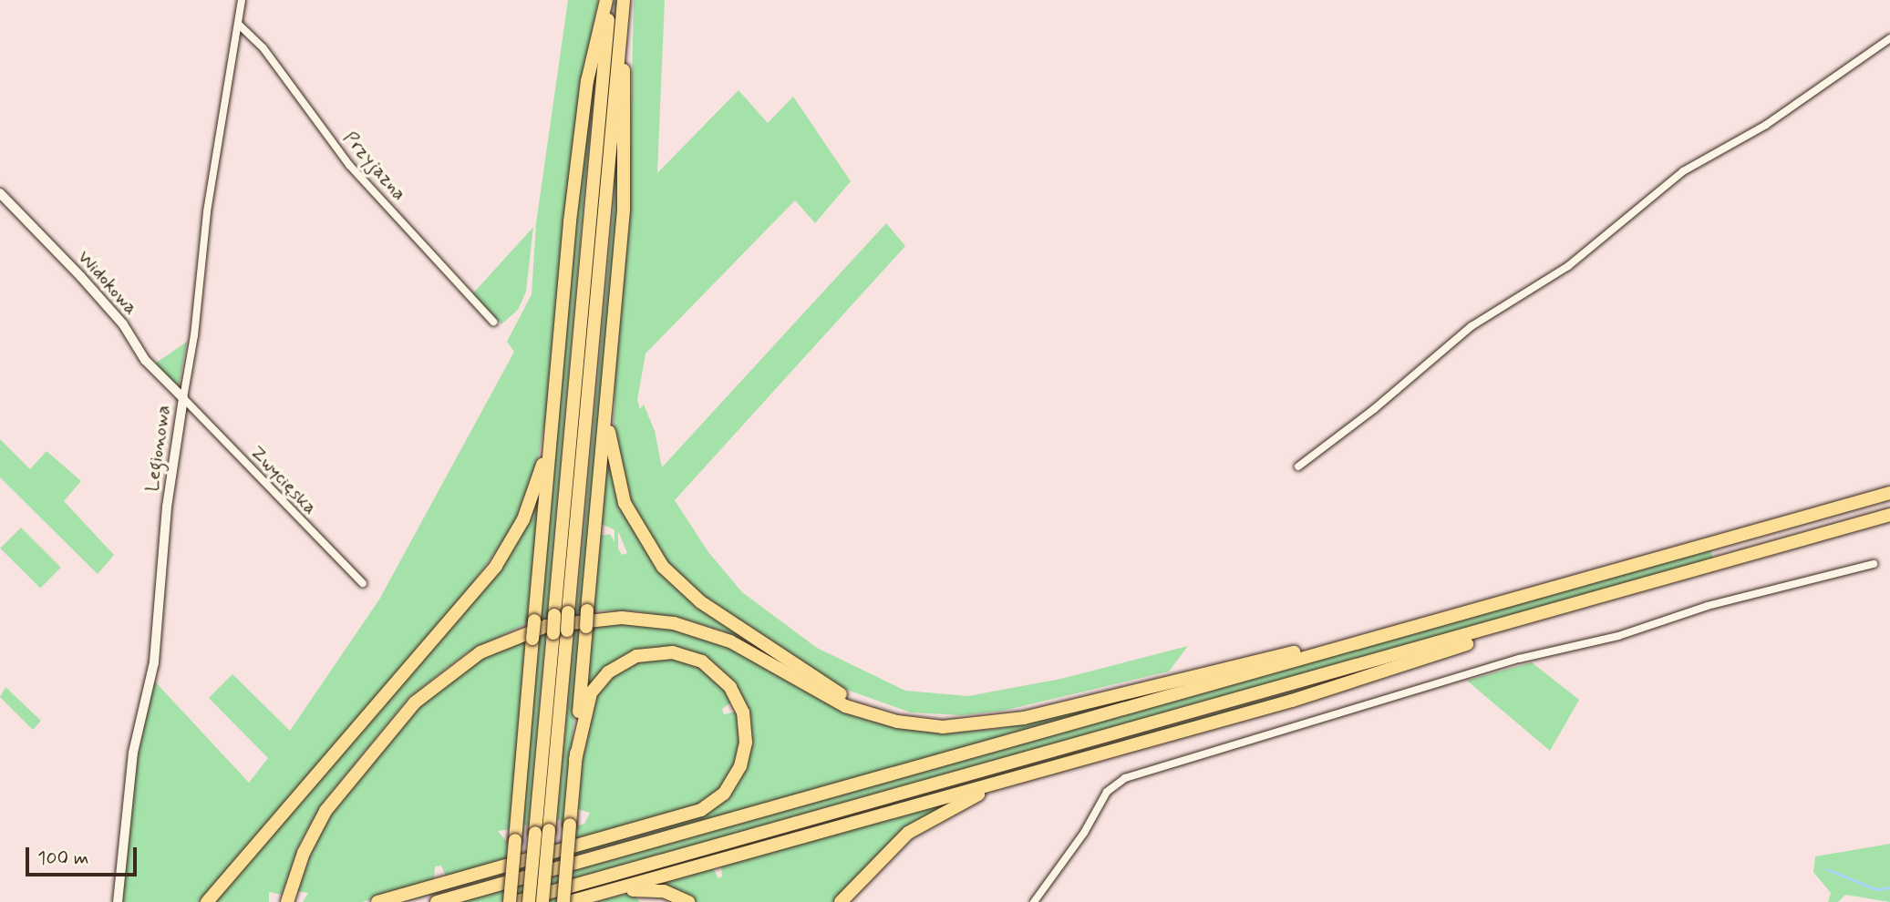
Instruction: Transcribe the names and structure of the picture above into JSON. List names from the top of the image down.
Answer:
{
  "streets": {
    "street": [
      "Przyjazna",
      "Widokowa",
      "Legionowa",
      "Zwycięska"
    ]
  },
  "crossings": [
    ["Przyjazna", "Legionowa"],
    ["Widokowa", "Legionowa"],
    ["Widokowa", "Zwycięska"],
    ["Legionowa", "Zwycięska"]
  ],
  "scale_bar": "100 m"
}
